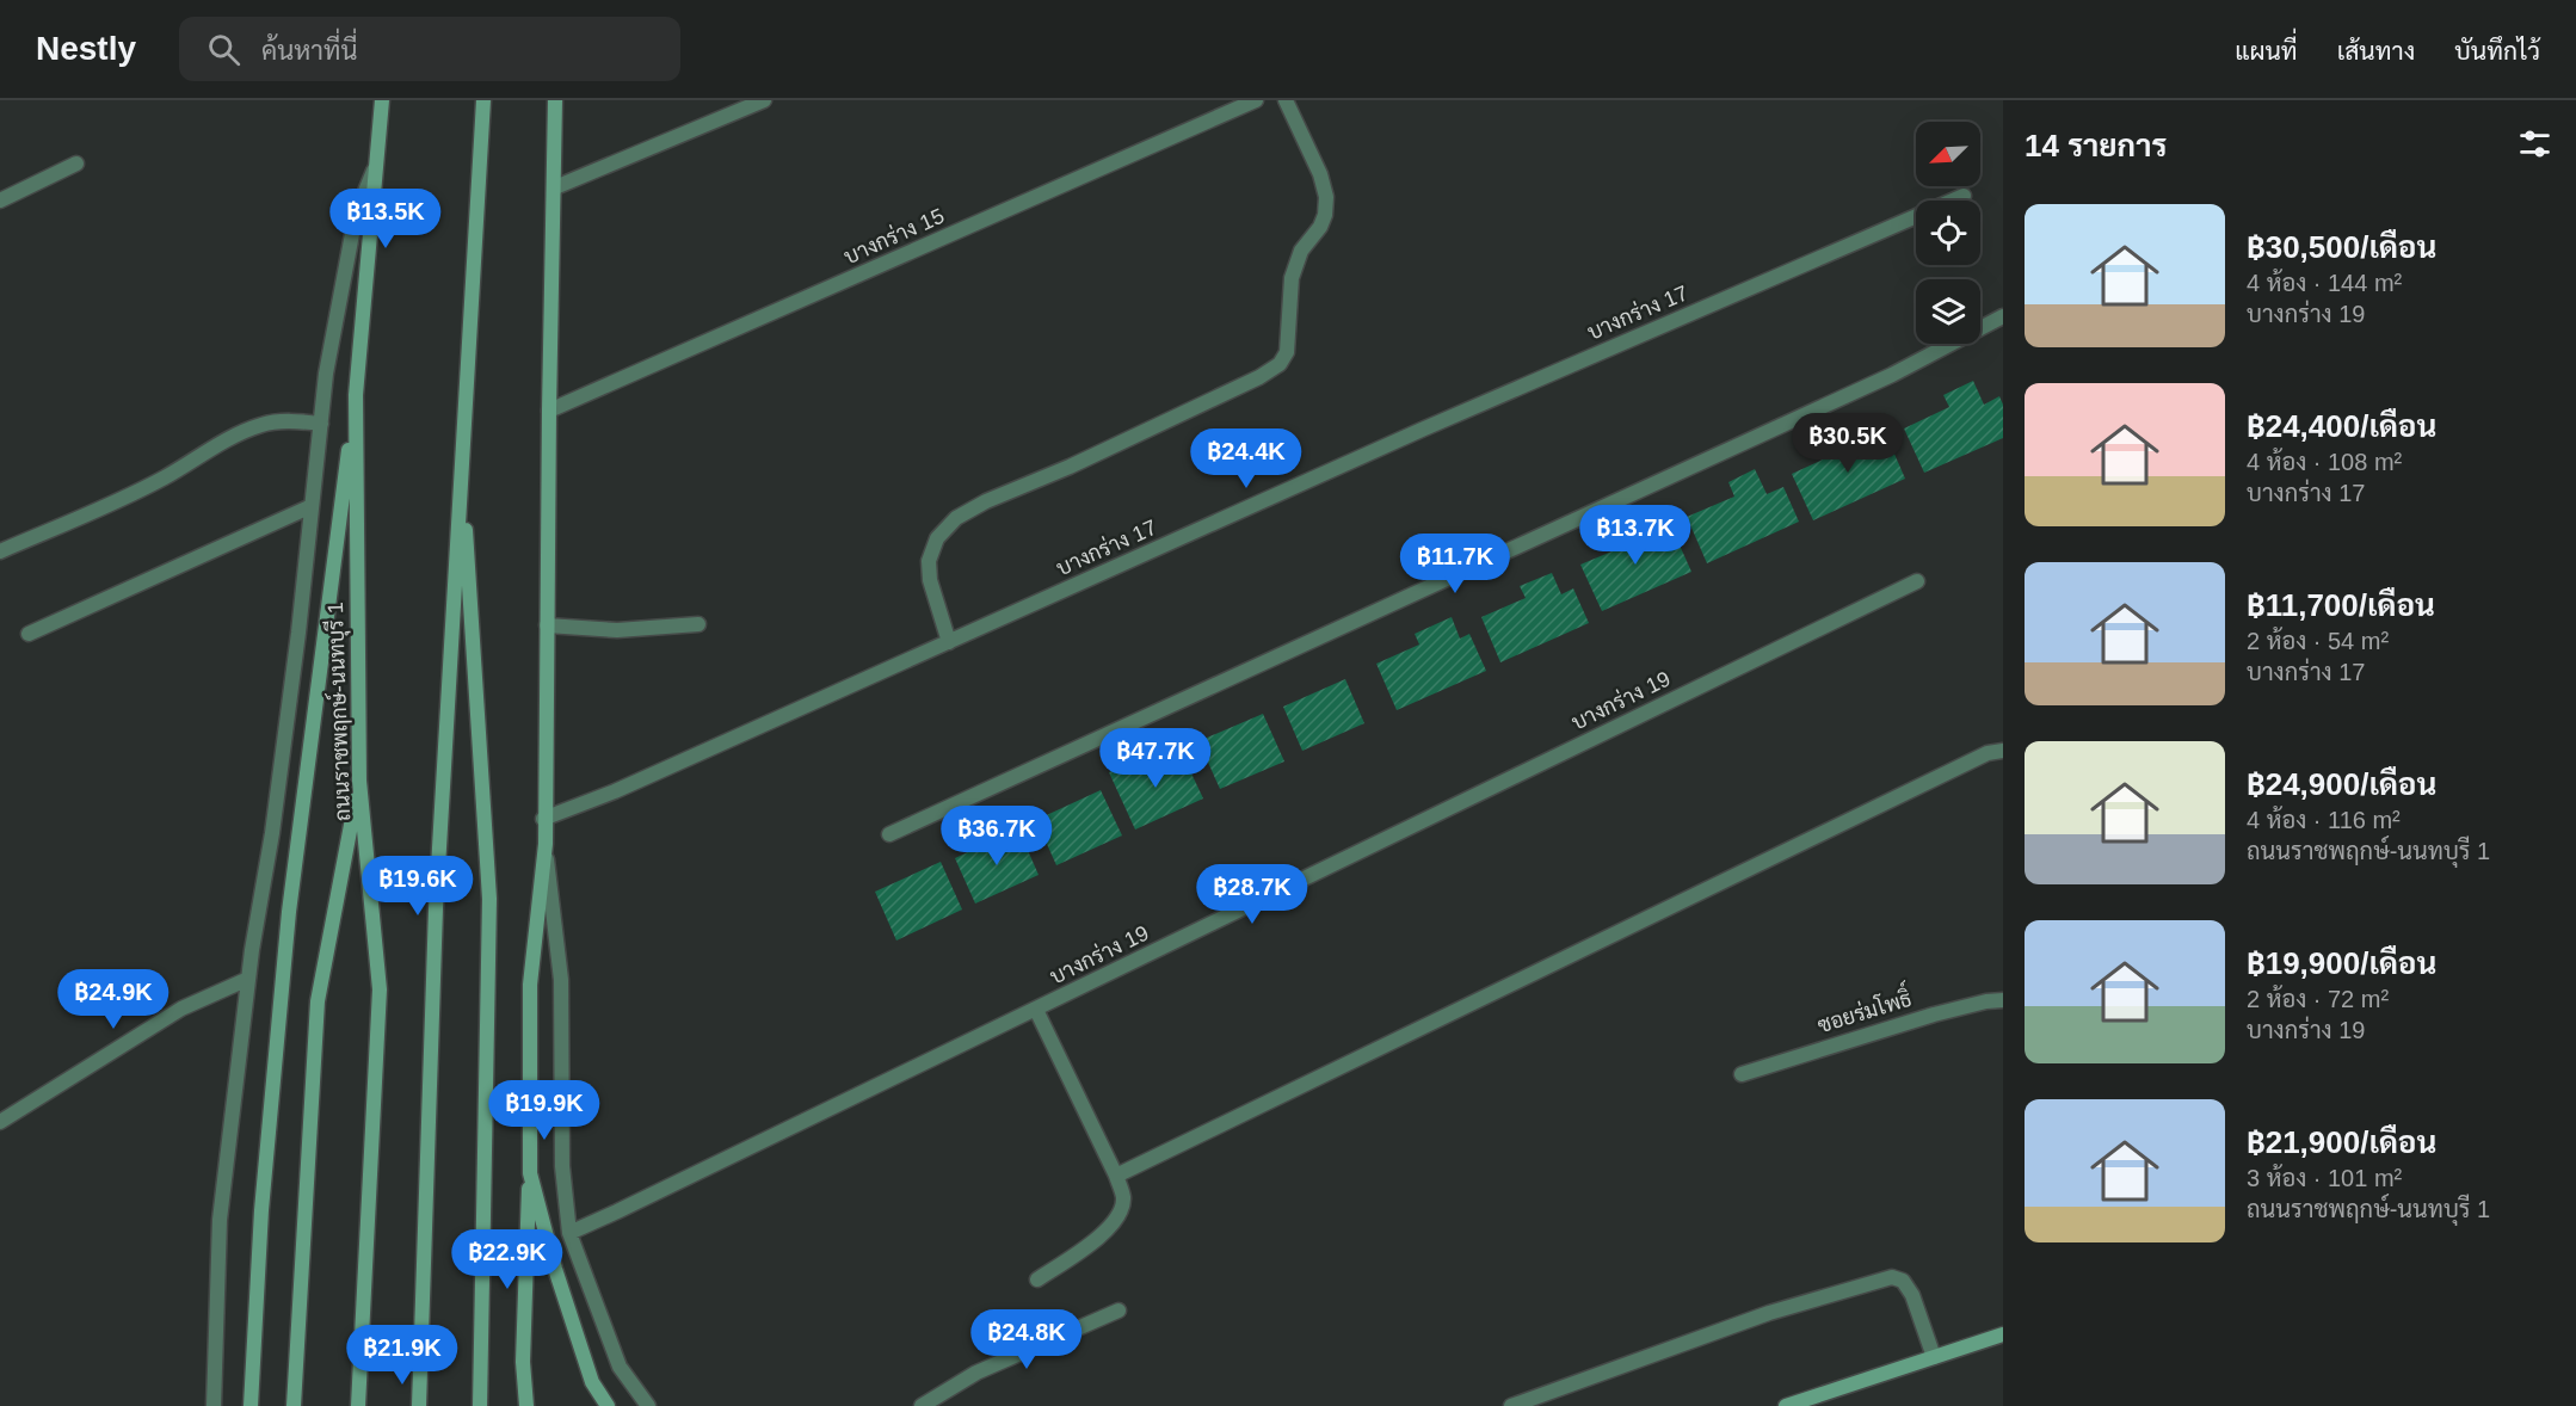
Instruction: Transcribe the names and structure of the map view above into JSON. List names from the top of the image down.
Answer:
{
  "streets": {
    "main road": ["ถนนราชพฤกษ์-นนทบุรี 1"],
    "street": [
      "บางกร่าง 15",
      "บางกร่าง 17",
      "บางกร่าง 19",
      "ซอยร่มโพธิ์"
    ]
  },
  "north": "bottom left",
  "page": {
    "header": "Nestly",
    "search": "ค้นหาที่นี่",
    "nav": ["แผนที่", "เส้นทาง", "บันทึกไว้"],
    "heading": "14 รายการ",
    "list": [
      {
        "name": "฿30,500/เดือน",
        "note": "4 ห้อง · 144 m² · บางกร่าง 19"
      },
      {
        "name": "฿24,400/เดือน",
        "note": "4 ห้อง · 108 m² · บางกร่าง 17"
      },
      {
        "name": "฿11,700/เดือน",
        "note": "2 ห้อง · 54 m² · บางกร่าง 17"
      },
      {
        "name": "฿24,900/เดือน",
        "note": "4 ห้อง · 116 m² · ถนนราชพฤกษ์-นนทบุรี 1"
      },
      {
        "name": "฿19,900/เดือน",
        "note": "2 ห้อง · 72 m² · บางกร่าง 19"
      },
      {
        "name": "฿21,900/เดือน",
        "note": "3 ห้อง · 101 m² · ถนนราชพฤกษ์-นนทบุรี 1"
      }
    ],
    "price": [
      "฿13.5K",
      "฿30.5K",
      "฿24.4K",
      "฿13.7K",
      "฿11.7K",
      "฿47.7K",
      "฿36.7K",
      "฿19.6K",
      "฿28.7K",
      "฿24.9K",
      "฿19.9K",
      "฿22.9K",
      "฿24.8K",
      "฿21.9K"
    ]
  }
}
